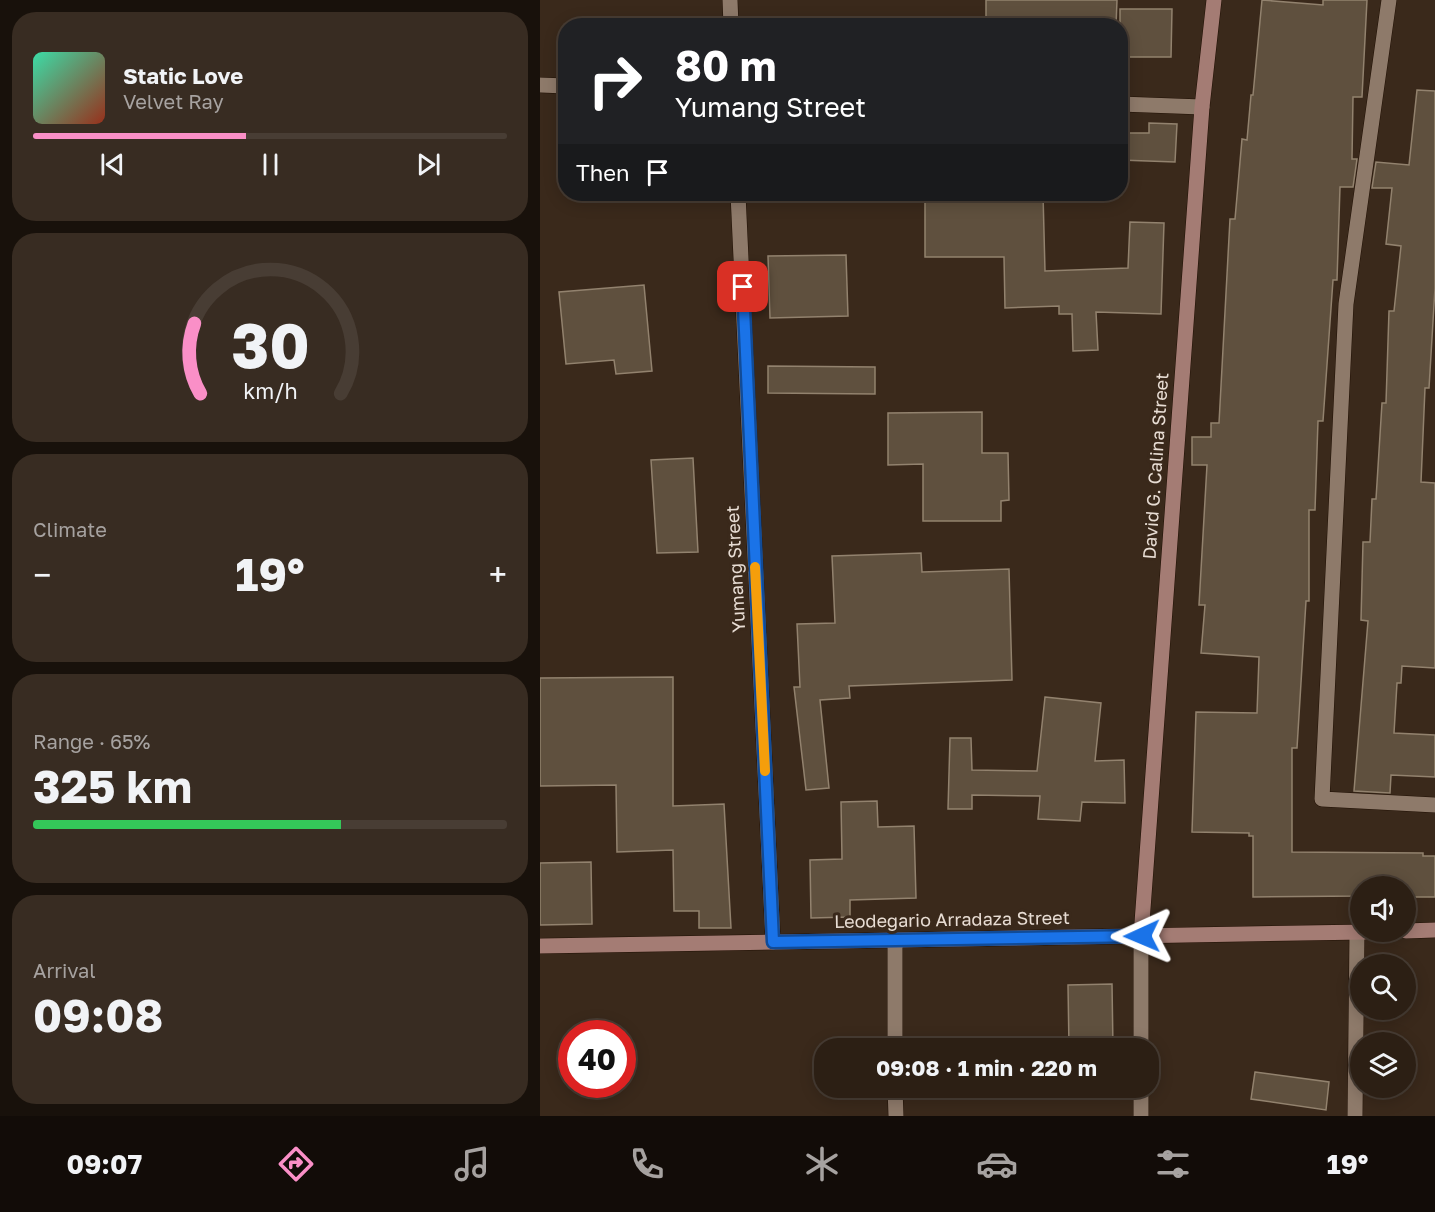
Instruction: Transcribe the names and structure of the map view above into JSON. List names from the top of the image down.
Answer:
{
  "streets": {
    "street": ["David G. Calina Street", "Yumang Street", "Leodegario Arradaza Street"]
  },
  "crossings": [
    ["David G. Calina Street", "Leodegario Arradaza Street"],
    ["Yumang Street", "Leodegario Arradaza Street"]
  ],
  "page": {
    "turn": ["80 m", "Yumang Street"],
    "song": ["Static Love", "Velvet Ray"],
    "then": "Then",
    "tile": [
      "Climate",
      ["Range · 65%", "325 km"],
      ["Arrival", "09:08"]
    ],
    "heat": ["−", "19°", "+"],
    "limit": "40",
    "trip": "09:08 · 1 min · 220 m",
    "tabs": ["09:07", "19°"],
    "gauge": ["30", "km/h"]
  }
}
